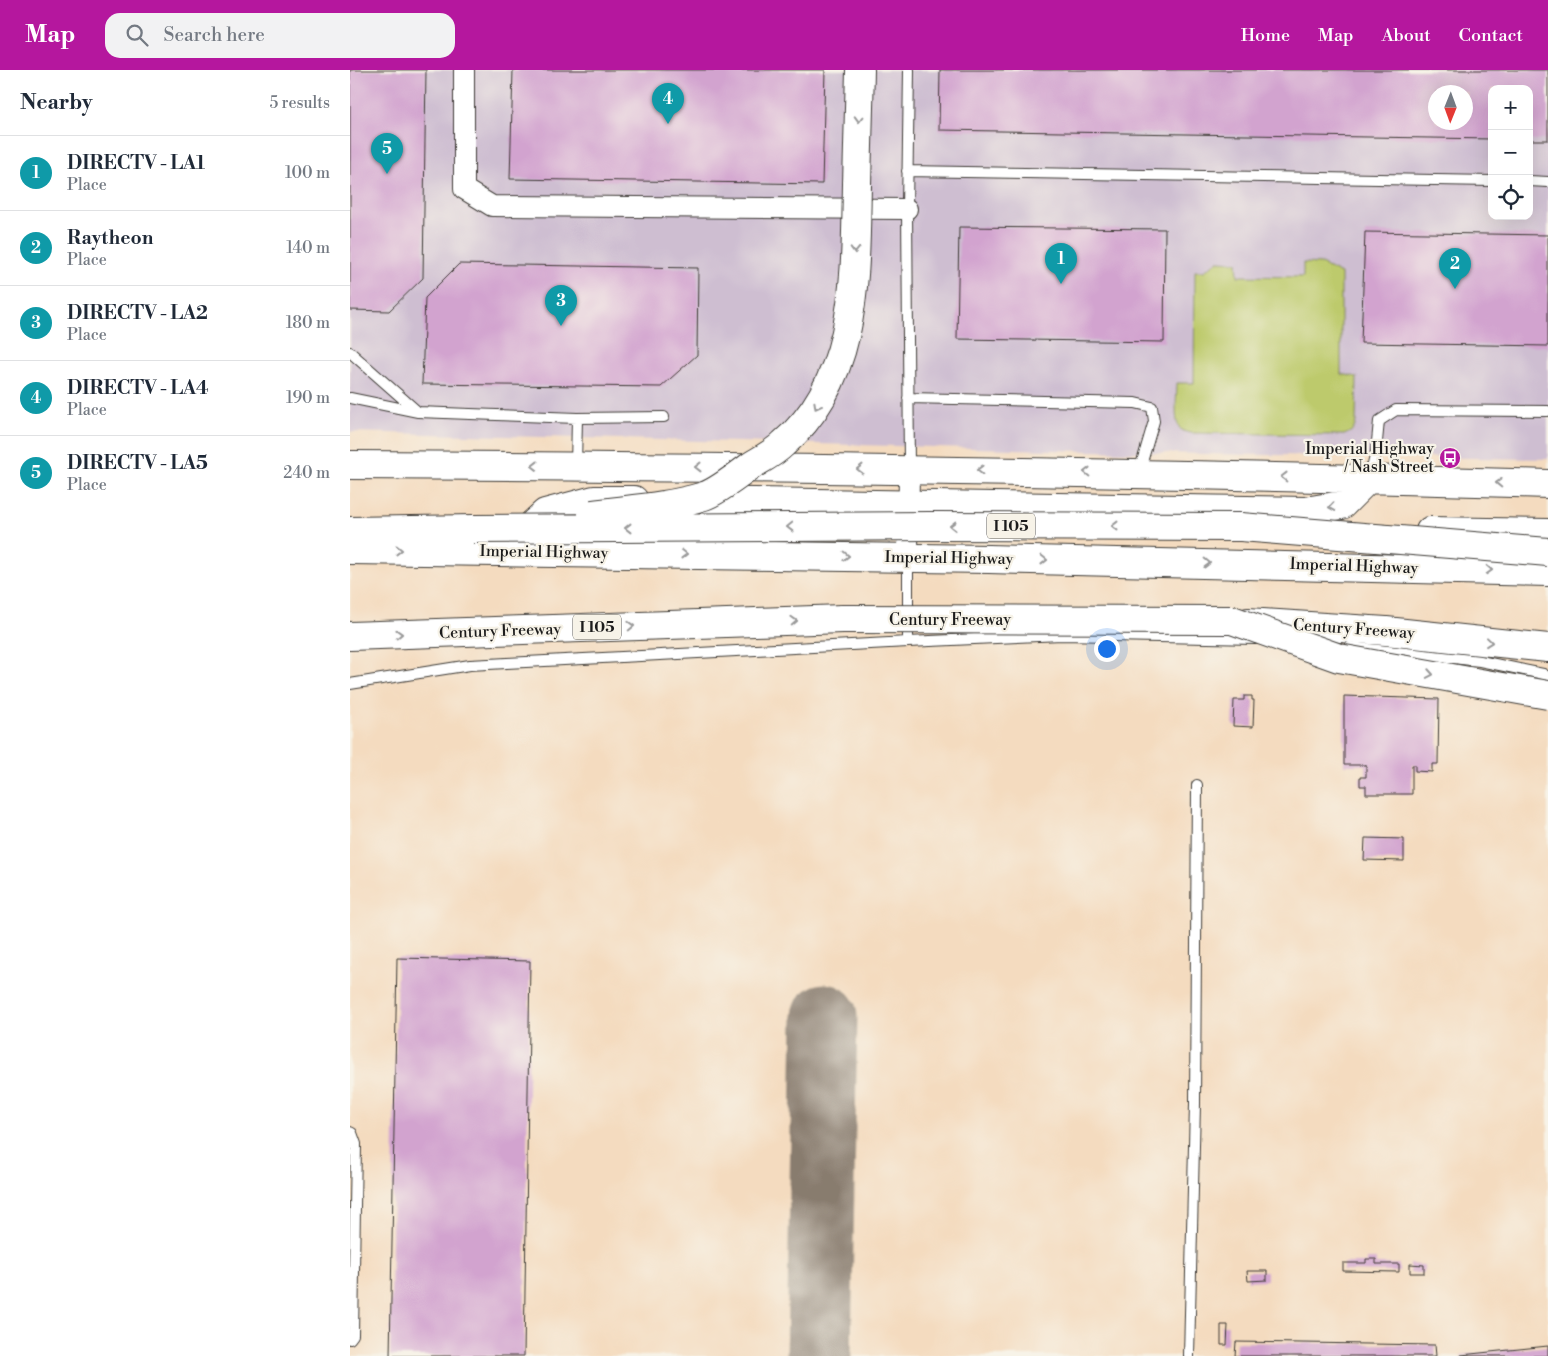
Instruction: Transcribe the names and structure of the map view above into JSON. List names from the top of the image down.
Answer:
{
  "streets": {
    "main road": ["I 105", "Imperial Highway", "Century Freeway"]
  },
  "places": {
    "bus stop": ["Imperial Highway / Nash Street"]
  },
  "north": "bottom",
  "page": {
    "header": "Map",
    "search": "Search here",
    "nav": [
      "Home",
      "Map",
      "About",
      "Contact"
    ],
    "heading": ["Nearby", "5 results"],
    "pins": [
      "4",
      "5",
      "1",
      "2",
      "3"
    ],
    "map_buttons": ["+", "−"],
    "list": [
      {
        "mark": "1",
        "name": "DIRECTV - LA1",
        "note": "Place",
        "value": "100 m"
      },
      {
        "mark": "2",
        "name": "Raytheon",
        "note": "Place",
        "value": "140 m"
      },
      {
        "mark": "3",
        "name": "DIRECTV - LA2",
        "note": "Place",
        "value": "180 m"
      },
      {
        "mark": "4",
        "name": "DIRECTV - LA4",
        "note": "Place",
        "value": "190 m"
      },
      {
        "mark": "5",
        "name": "DIRECTV - LA5",
        "note": "Place",
        "value": "240 m"
      }
    ]
  }
}
